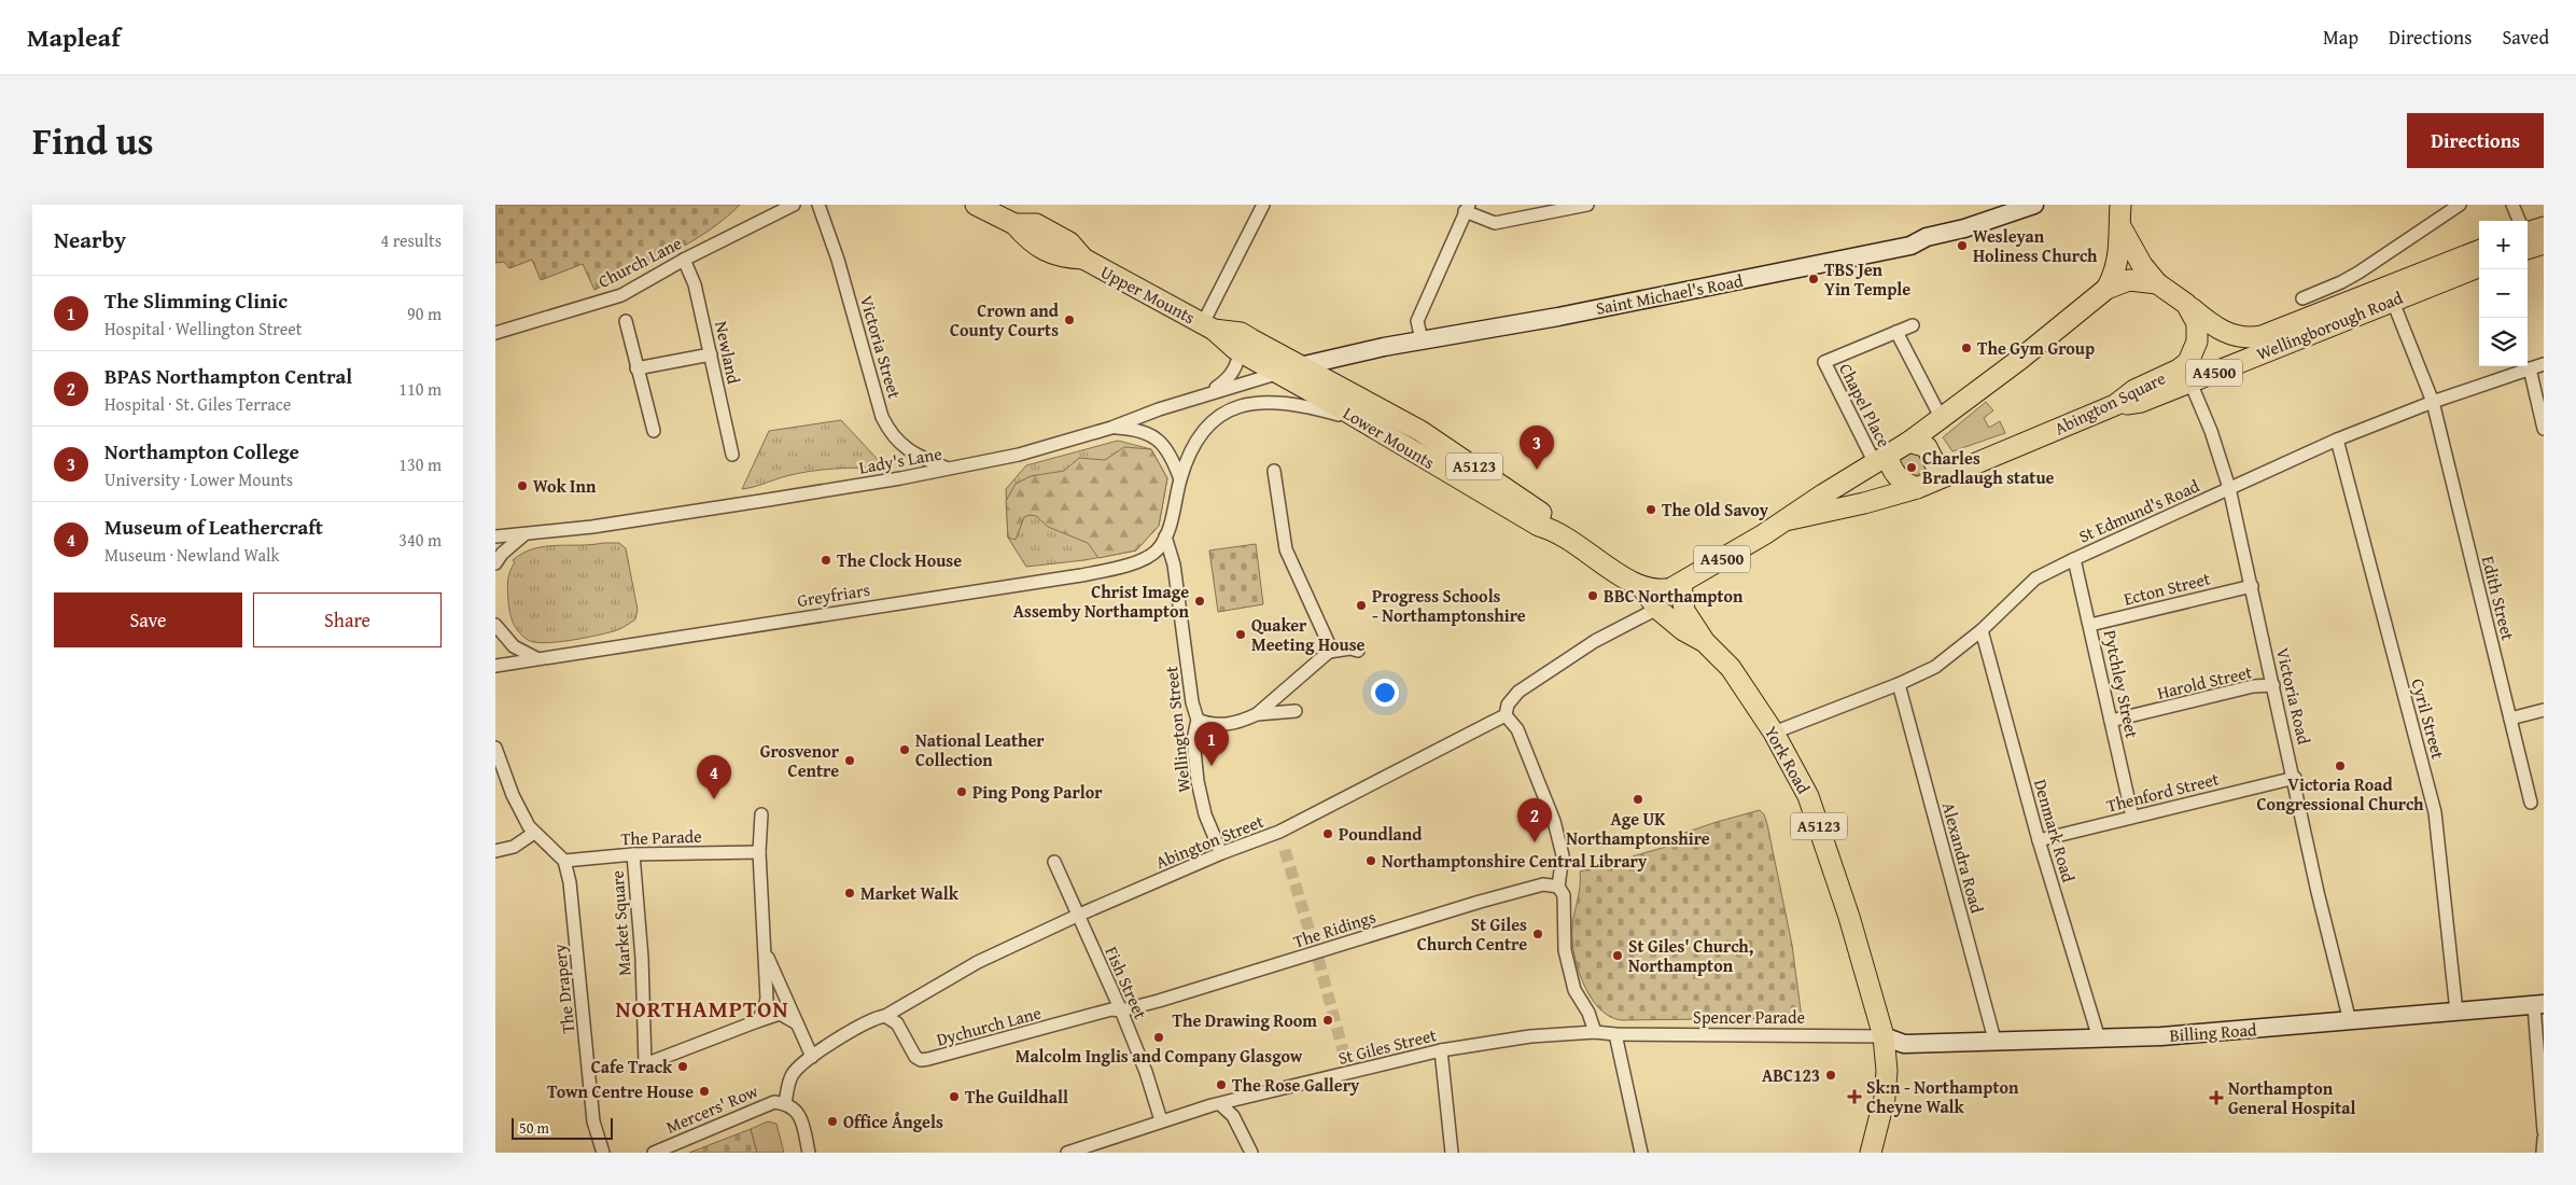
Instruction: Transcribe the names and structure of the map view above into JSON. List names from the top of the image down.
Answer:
{
  "streets": {
    "main road": [
      "Upper Mounts",
      "Wellingborough Road",
      "A4500",
      "Abington Square",
      "Lower Mounts",
      "A5123",
      "York Road"
    ],
    "street": [
      "Church Lane",
      "Saint Michael's Road",
      "Victoria Street",
      "Newland",
      "Chapel Place",
      "Lady's Lane",
      "St Edmund's Road",
      "Ecton Street",
      "Greyfriars",
      "Edith Street",
      "Harold Street",
      "Pytchley Street",
      "Victoria Road",
      "Cyril Street",
      "Wellington Street",
      "Thenford Street",
      "Denmark Road",
      "The Parade",
      "Abington Street",
      "Alexandra Road",
      "Market Square",
      "The Ridings",
      "Fish Street",
      "The Drapery",
      "Spencer Parade",
      "Dychurch Lane",
      "Billing Road",
      "St Giles Street",
      "Mercers' Row"
    ]
  },
  "crossings": [
    ["Church Lane", "Newland"],
    ["Upper Mounts", "Saint Michael's Road"],
    ["Upper Mounts", "Lower Mounts"],
    ["Upper Mounts", "Lady's Lane"],
    ["Saint Michael's Road", "Lower Mounts"],
    ["Saint Michael's Road", "Lady's Lane"],
    ["Wellingborough Road", "Abington Square"],
    ["Wellingborough Road", "Edith Street"],
    ["Wellingborough Road", "Victoria Road"],
    ["Victoria Street", "Lady's Lane"],
    ["A4500", "Abington Square"],
    ["A4500", "York Road"],
    ["Abington Square", "Chapel Place"],
    ["Abington Square", "Lower Mounts"],
    ["Abington Square", "York Road"],
    ["Lower Mounts", "Lady's Lane"],
    ["Lower Mounts", "York Road"],
    ["A5123", "York Road"],
    ["A5123", "Spencer Parade"],
    ["A5123", "Billing Road"],
    ["St Edmund's Road", "Edith Street"],
    ["St Edmund's Road", "Pytchley Street"],
    ["St Edmund's Road", "Victoria Road"],
    ["St Edmund's Road", "Cyril Street"],
    ["St Edmund's Road", "York Road"],
    ["St Edmund's Road", "Denmark Road"],
    ["St Edmund's Road", "Alexandra Road"],
    ["Ecton Street", "Pytchley Street"],
    ["Ecton Street", "Victoria Road"],
    ["Greyfriars", "Wellington Street"],
    ["Harold Street", "Pytchley Street"],
    ["Harold Street", "Victoria Road"],
    ["Pytchley Street", "Thenford Street"],
    ["Victoria Road", "Thenford Street"],
    ["Victoria Road", "Billing Road"],
    ["Cyril Street", "Billing Road"],
    ["Wellington Street", "Abington Street"],
    ["York Road", "Spencer Parade"],
    ["York Road", "Billing Road"],
    ["Thenford Street", "Denmark Road"],
    ["Denmark Road", "Billing Road"],
    ["The Parade", "Market Square"],
    ["The Parade", "The Drapery"],
    ["Abington Street", "Fish Street"],
    ["Abington Street", "Dychurch Lane"],
    ["Abington Street", "Mercers' Row"],
    ["Alexandra Road", "Billing Road"],
    ["The Ridings", "Fish Street"],
    ["The Ridings", "Dychurch Lane"],
    ["Fish Street", "Dychurch Lane"],
    ["Fish Street", "St Giles Street"],
    ["Spencer Parade", "Billing Road"],
    ["Spencer Parade", "St Giles Street"]
  ],
  "districts": ["NORTHAMPTON"],
  "places": {
    "other": [
      "Wesleyan Holiness Church",
      "TBS Jen Yin Temple",
      "Crown and County Courts",
      "The Gym Group",
      "Charles Bradlaugh statue",
      "Wok Inn",
      "The Old Savoy",
      "The Clock House",
      "BBC Northampton",
      "Christ Image Assemby Northampton",
      "Progress Schools - Northamptonshire",
      "Quaker Meeting House",
      "National Leather Collection",
      "Grosvenor Centre",
      "Victoria Road Congressional Church",
      "Ping Pong Parlor",
      "Age UK Northamptonshire",
      "Poundland",
      "Northamptonshire Central Library",
      "Market Walk",
      "St Giles Church Centre",
      "St Giles' Church, Northampton",
      "The Drawing Room",
      "Malcolm Inglis and Company Glasgow",
      "Cafe Track",
      "ABC123",
      "The Rose Gallery",
      "Town Centre House",
      "The Guildhall",
      "Office Ångels"
    ],
    "health": ["Sk:n - Northampton Cheyne Walk", "Northampton General Hospital"]
  },
  "scale_bar": "50 m",
  "page": {
    "header": "Mapleaf",
    "nav": ["Map", "Directions", "Saved"],
    "title": "Find us",
    "buttons": [
      "Directions",
      ["Save", "Share"]
    ],
    "heading": ["Nearby", "4 results"],
    "map_buttons": ["+", "−"],
    "list": [
      {
        "mark": "1",
        "name": "The Slimming Clinic",
        "note": "Hospital · Wellington Street",
        "value": "90 m"
      },
      {
        "mark": "2",
        "name": "BPAS Northampton Central",
        "note": "Hospital · St. Giles Terrace",
        "value": "110 m"
      },
      {
        "mark": "3",
        "name": "Northampton College",
        "note": "University · Lower Mounts",
        "value": "130 m"
      },
      {
        "mark": "4",
        "name": "Museum of Leathercraft",
        "note": "Museum · Newland Walk",
        "value": "340 m"
      }
    ],
    "pins": [
      "3",
      "1",
      "4",
      "2"
    ],
    "scale": "50 m"
  }
}
